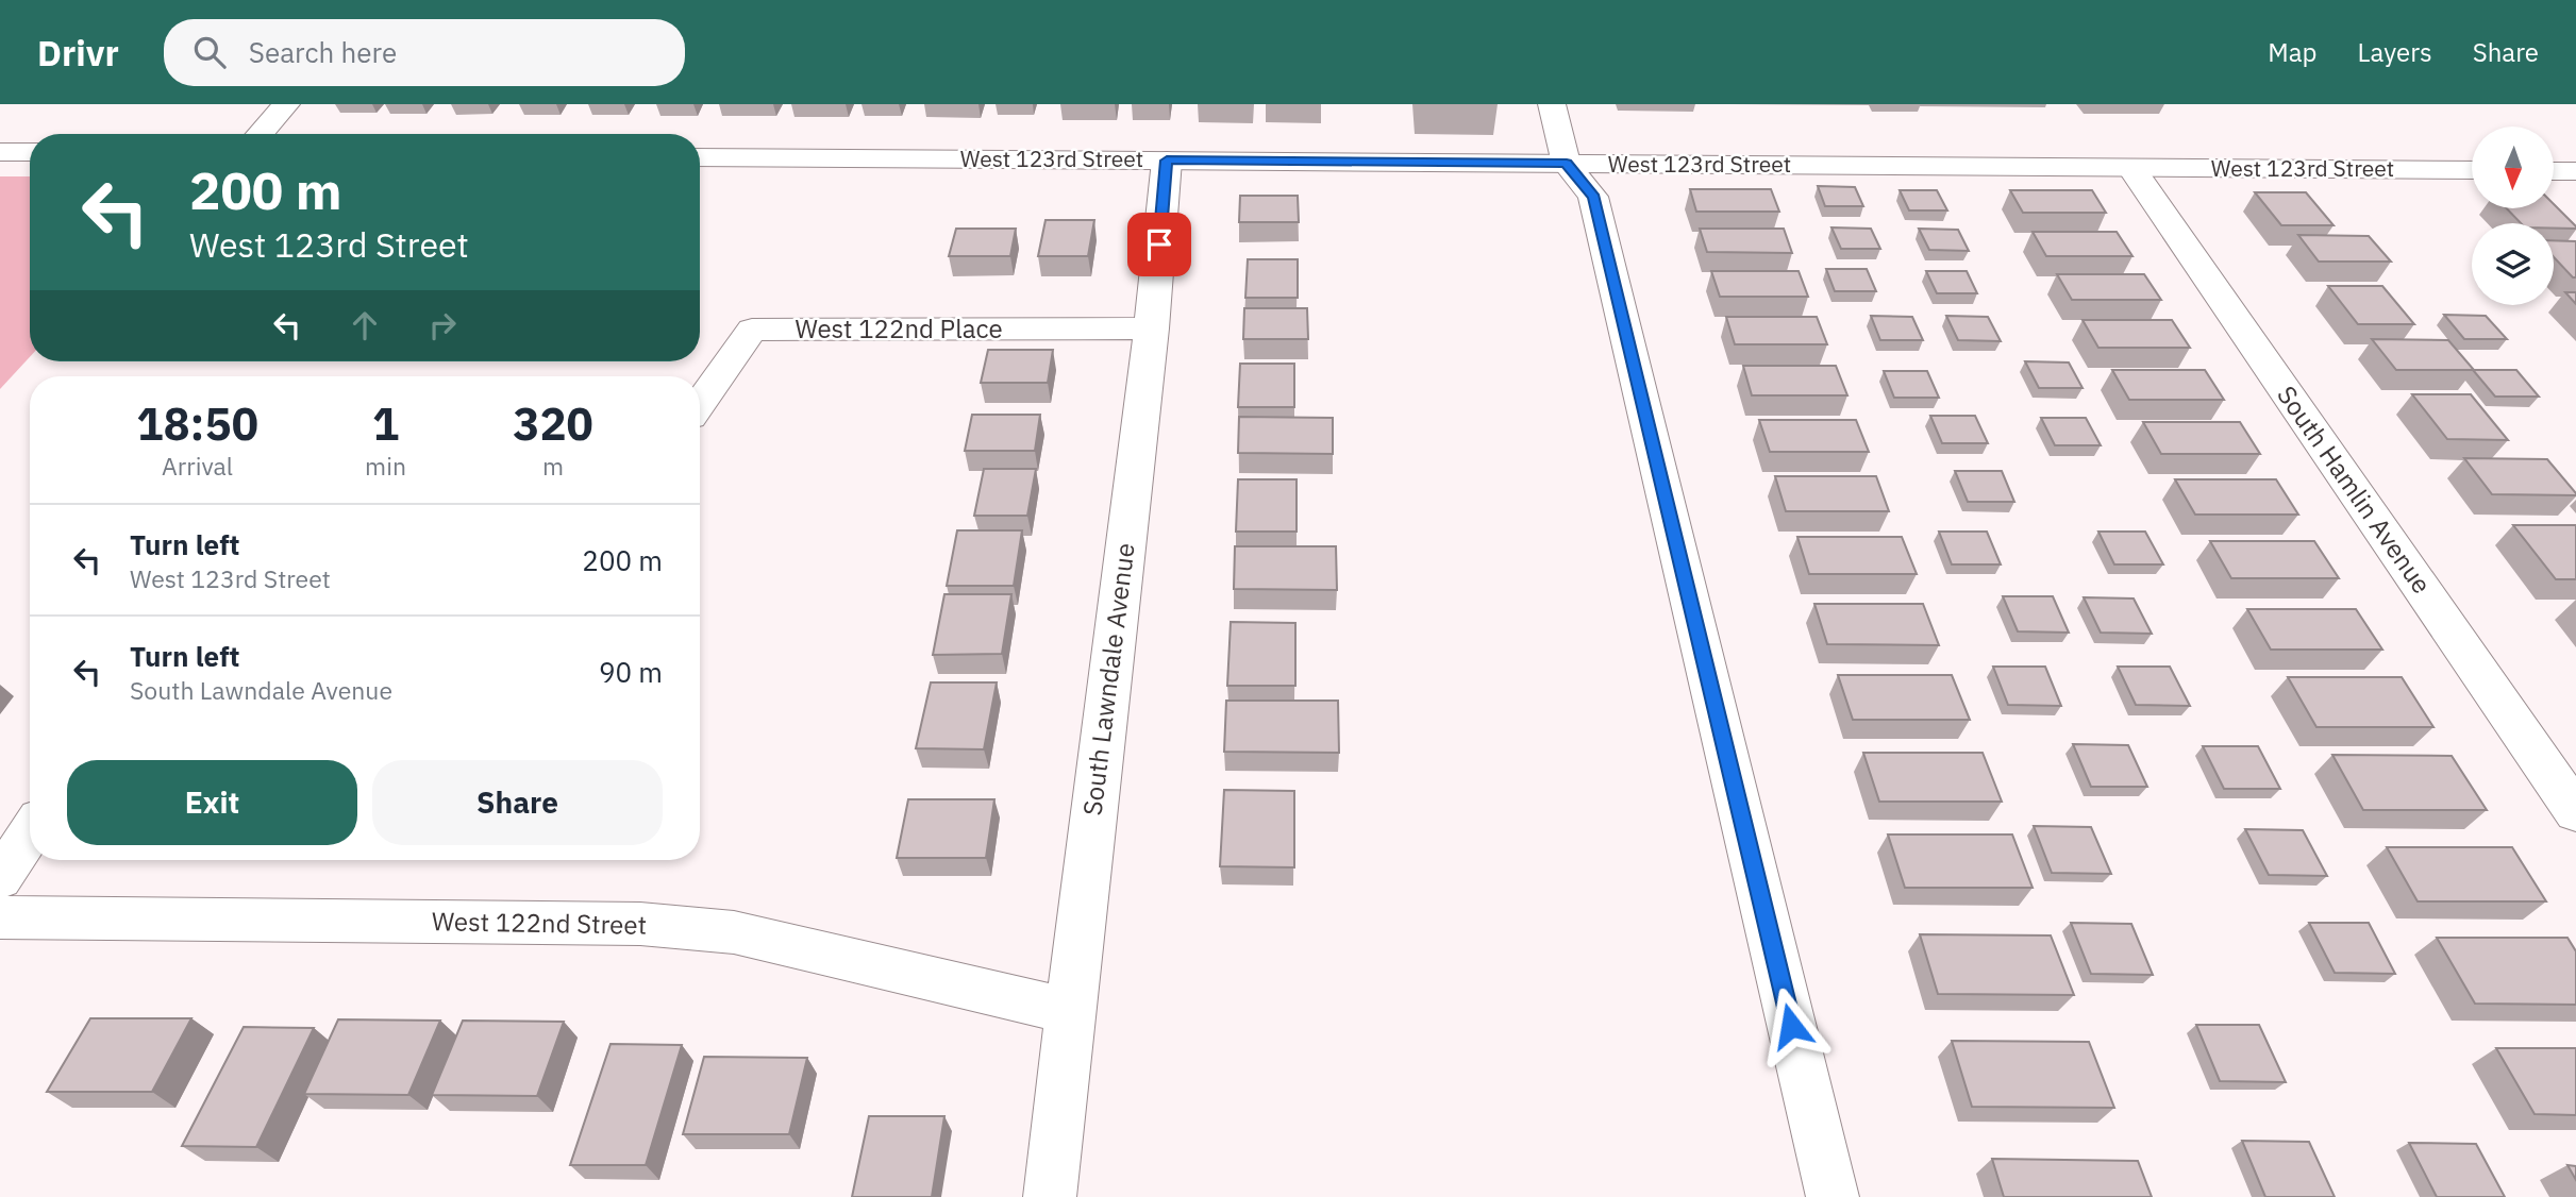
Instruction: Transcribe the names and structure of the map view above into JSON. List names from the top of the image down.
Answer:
{
  "streets": {
    "street": [
      "West 123rd Street",
      "West 122nd Place",
      "South Hamlin Avenue",
      "South Lawndale Avenue",
      "West 122nd Street"
    ]
  },
  "crossings": [
    ["West 123rd Street", "South Hamlin Avenue"],
    ["West 123rd Street", "South Lawndale Avenue"],
    ["West 122nd Place", "South Lawndale Avenue"],
    ["South Lawndale Avenue", "West 122nd Street"]
  ],
  "north": "bottom",
  "page": {
    "header": "Drivr",
    "search": "Search here",
    "nav": ["Map", "Layers", "Share"],
    "turn": ["200 m", "West 123rd Street"],
    "eta": [
      "18:50",
      "Arrival",
      "1",
      "min",
      "320",
      "m"
    ],
    "list": [
      {
        "name": "Turn left",
        "note": "West 123rd Street",
        "value": "200 m"
      },
      {
        "name": "Turn left",
        "note": "South Lawndale Avenue",
        "value": "90 m"
      }
    ],
    "buttons": ["Exit", "Share"]
  }
}
